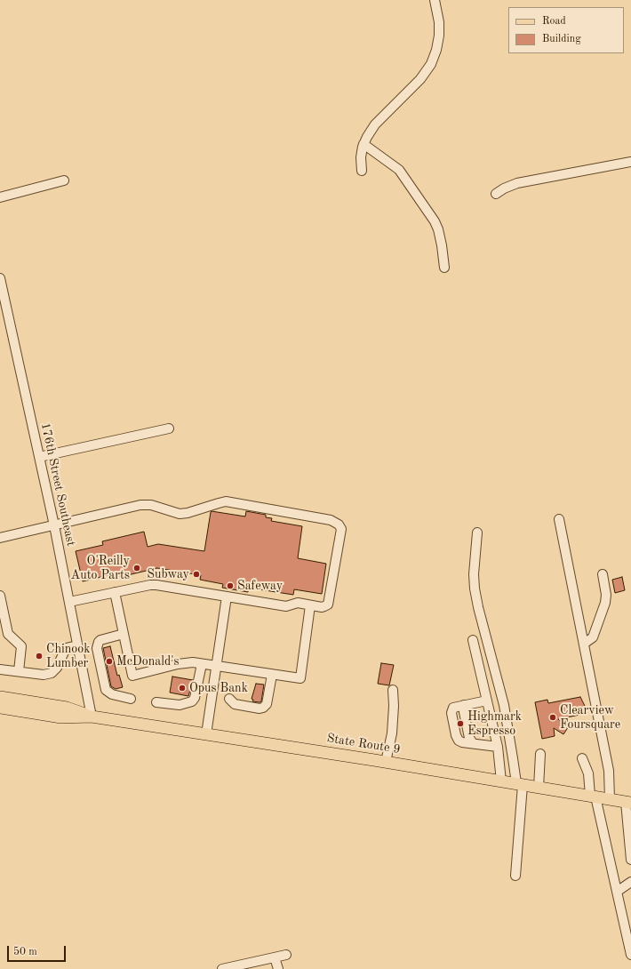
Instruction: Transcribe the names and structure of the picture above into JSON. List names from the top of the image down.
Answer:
{
  "streets": {
    "main road": ["State Route 9"],
    "street": ["176th Street Southeast"]
  },
  "crossings": [
    ["176th Street Southeast", "State Route 9"]
  ],
  "places": [
    "O'Reilly Auto Parts",
    "Subway",
    "Safeway",
    "Chinook Lumber",
    "McDonald's",
    "Opus Bank",
    "Clearview Foursquare",
    "Highmark Espresso"
  ],
  "legend": ["Road", "Building"],
  "scale_bar": "50 m"
}
